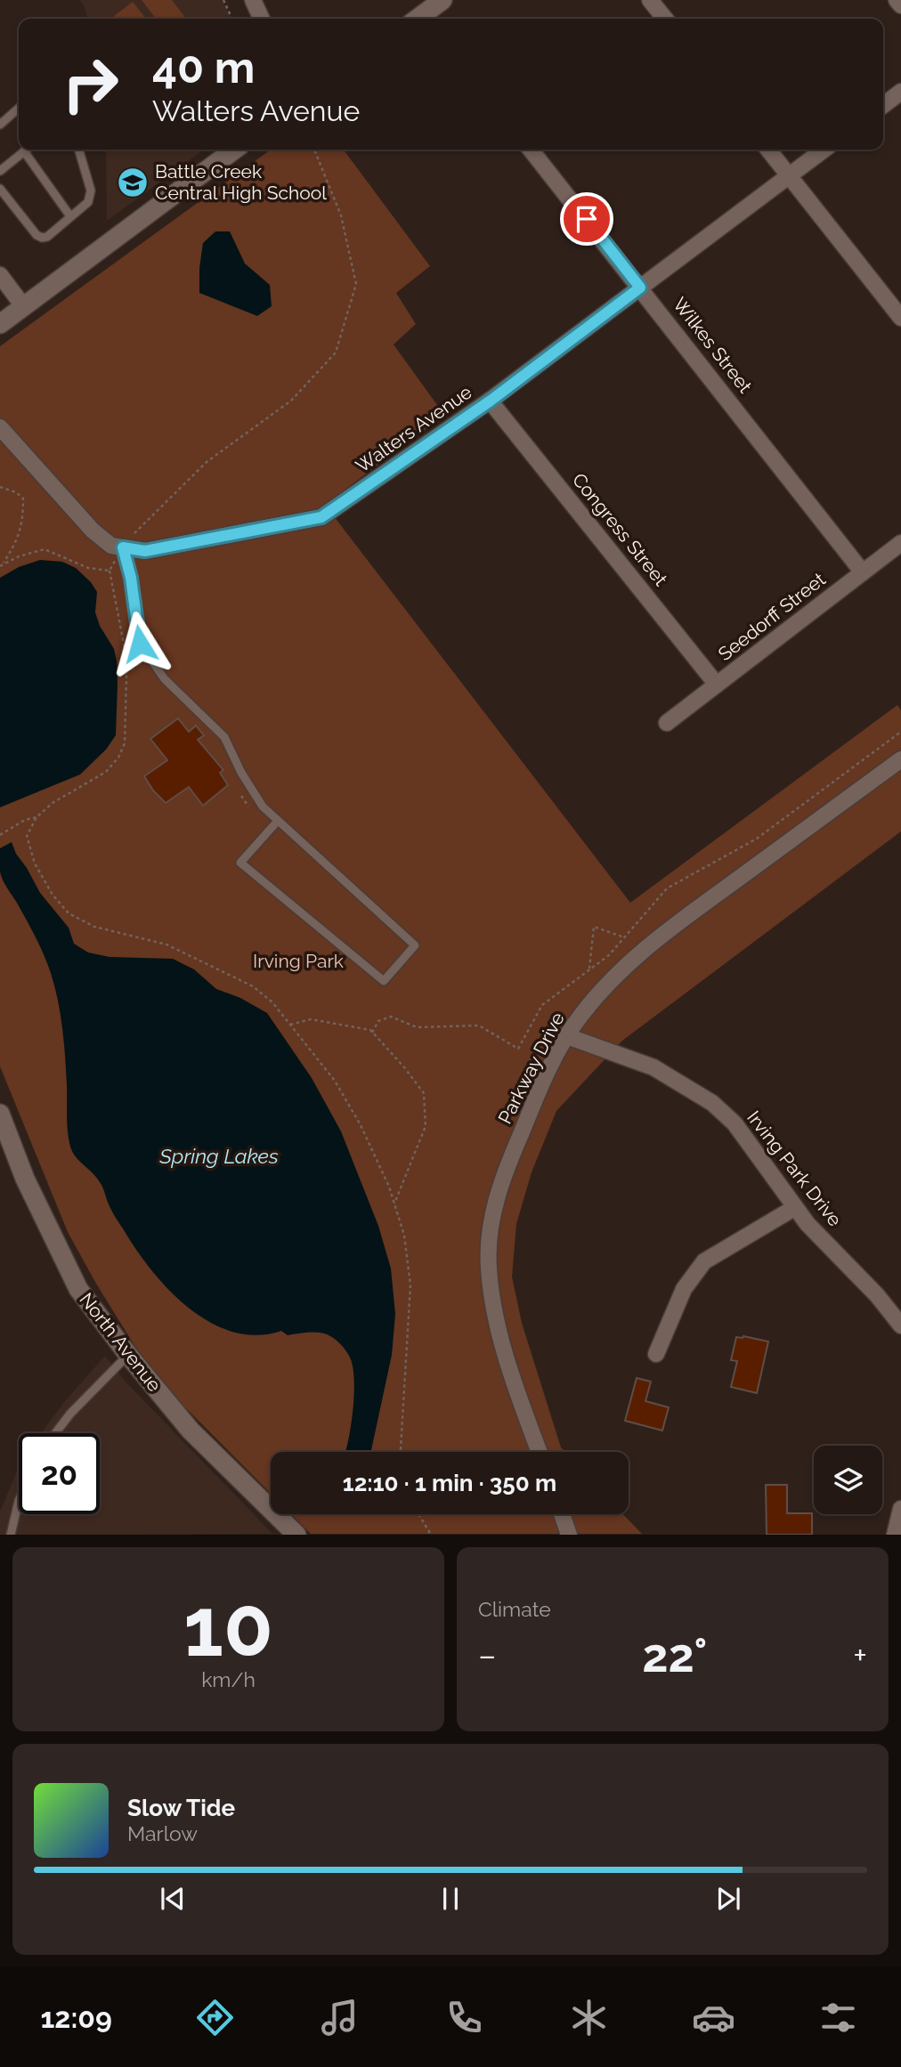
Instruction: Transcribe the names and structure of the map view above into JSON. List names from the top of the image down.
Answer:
{
  "streets": {
    "street": [
      "Wilkes Street",
      "Walters Avenue",
      "Congress Street",
      "Seedorff Street",
      "Parkway Drive",
      "Irving Park Drive",
      "North Avenue"
    ]
  },
  "crossings": [
    ["Wilkes Street", "Walters Avenue"],
    ["Wilkes Street", "Seedorff Street"],
    ["Walters Avenue", "Congress Street"],
    ["Congress Street", "Seedorff Street"],
    ["Parkway Drive", "Irving Park Drive"]
  ],
  "water": ["Spring Lakes"],
  "parks": ["Irving Park"],
  "places": {
    "school or university": ["Battle Creek Central High School"]
  },
  "page": {
    "turn": ["40 m", "Walters Avenue"],
    "limit": "20",
    "trip": "12:10 · 1 min · 350 m",
    "tile": [
      ["10", "km/h"],
      "Climate"
    ],
    "heat": ["−", "22°", "+"],
    "song": ["Slow Tide", "Marlow"],
    "tabs": "12:09"
  }
}
